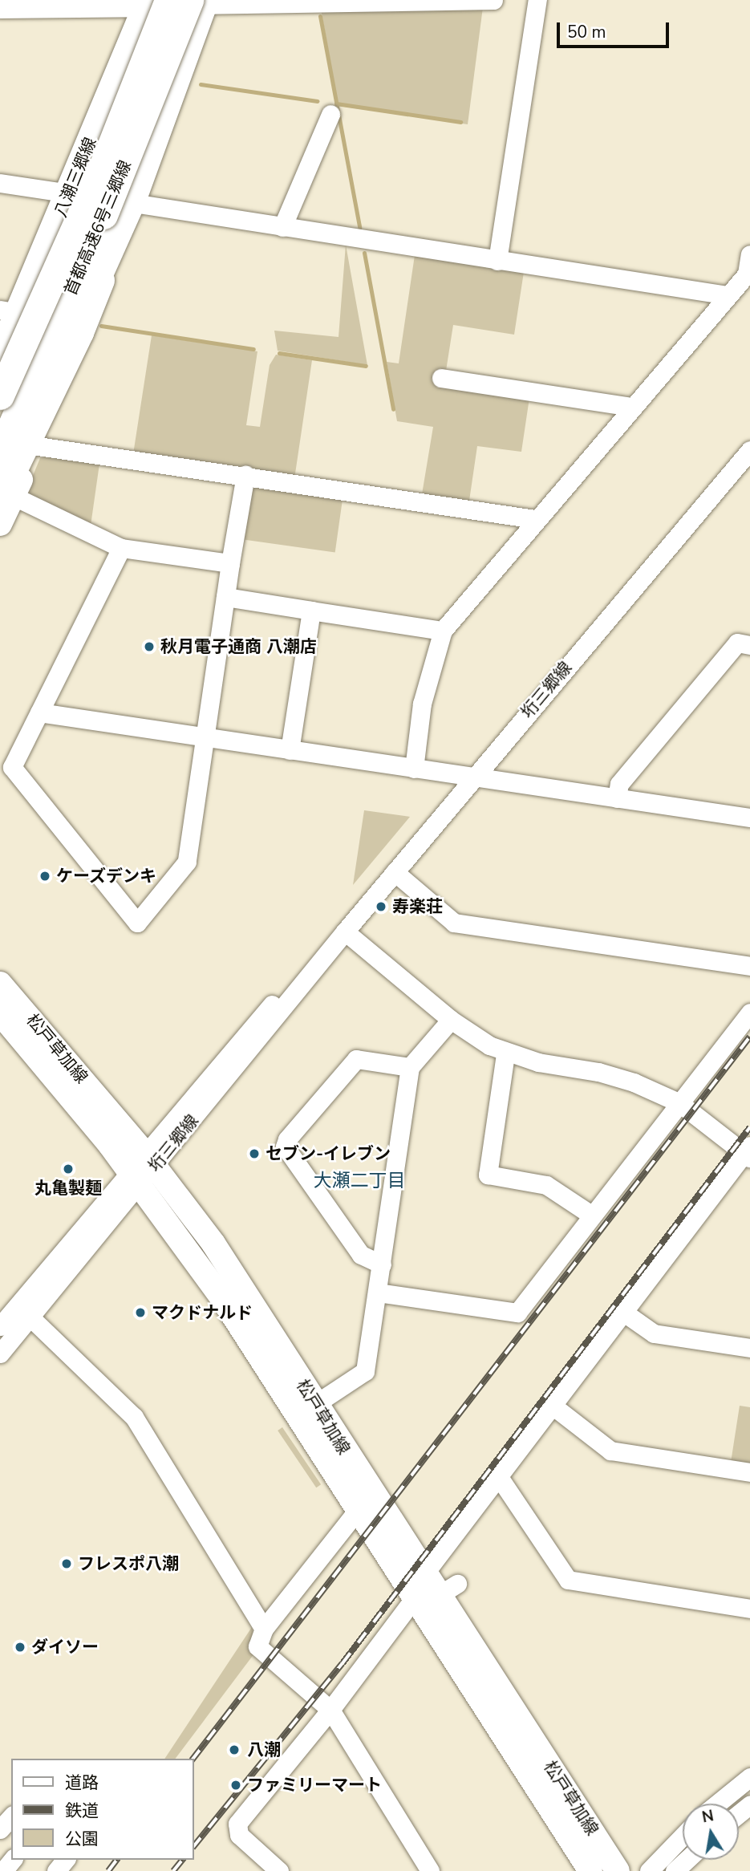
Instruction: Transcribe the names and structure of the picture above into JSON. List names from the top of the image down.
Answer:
{
  "streets": {
    "highway": ["首都高速6号三郷線"],
    "main road": ["八潮三郷線", "松戸草加線"],
    "street": ["垳三郷線"]
  },
  "crossings": [
    ["八潮三郷線", "首都高速6号三郷線"],
    ["垳三郷線", "松戸草加線"]
  ],
  "districts": ["大瀬二丁目"],
  "places": [
    "秋月電子通商 八潮店",
    "ケーズデンキ",
    "寿楽荘",
    "セブン-イレブン",
    "丸亀製麺",
    "マクドナルド",
    "フレスポ八潮",
    "ダイソー",
    "八潮",
    "ファミリーマート"
  ],
  "legend": ["道路", "鉄道", "公園"],
  "scale_bar": "50 m",
  "north": "top"
}
